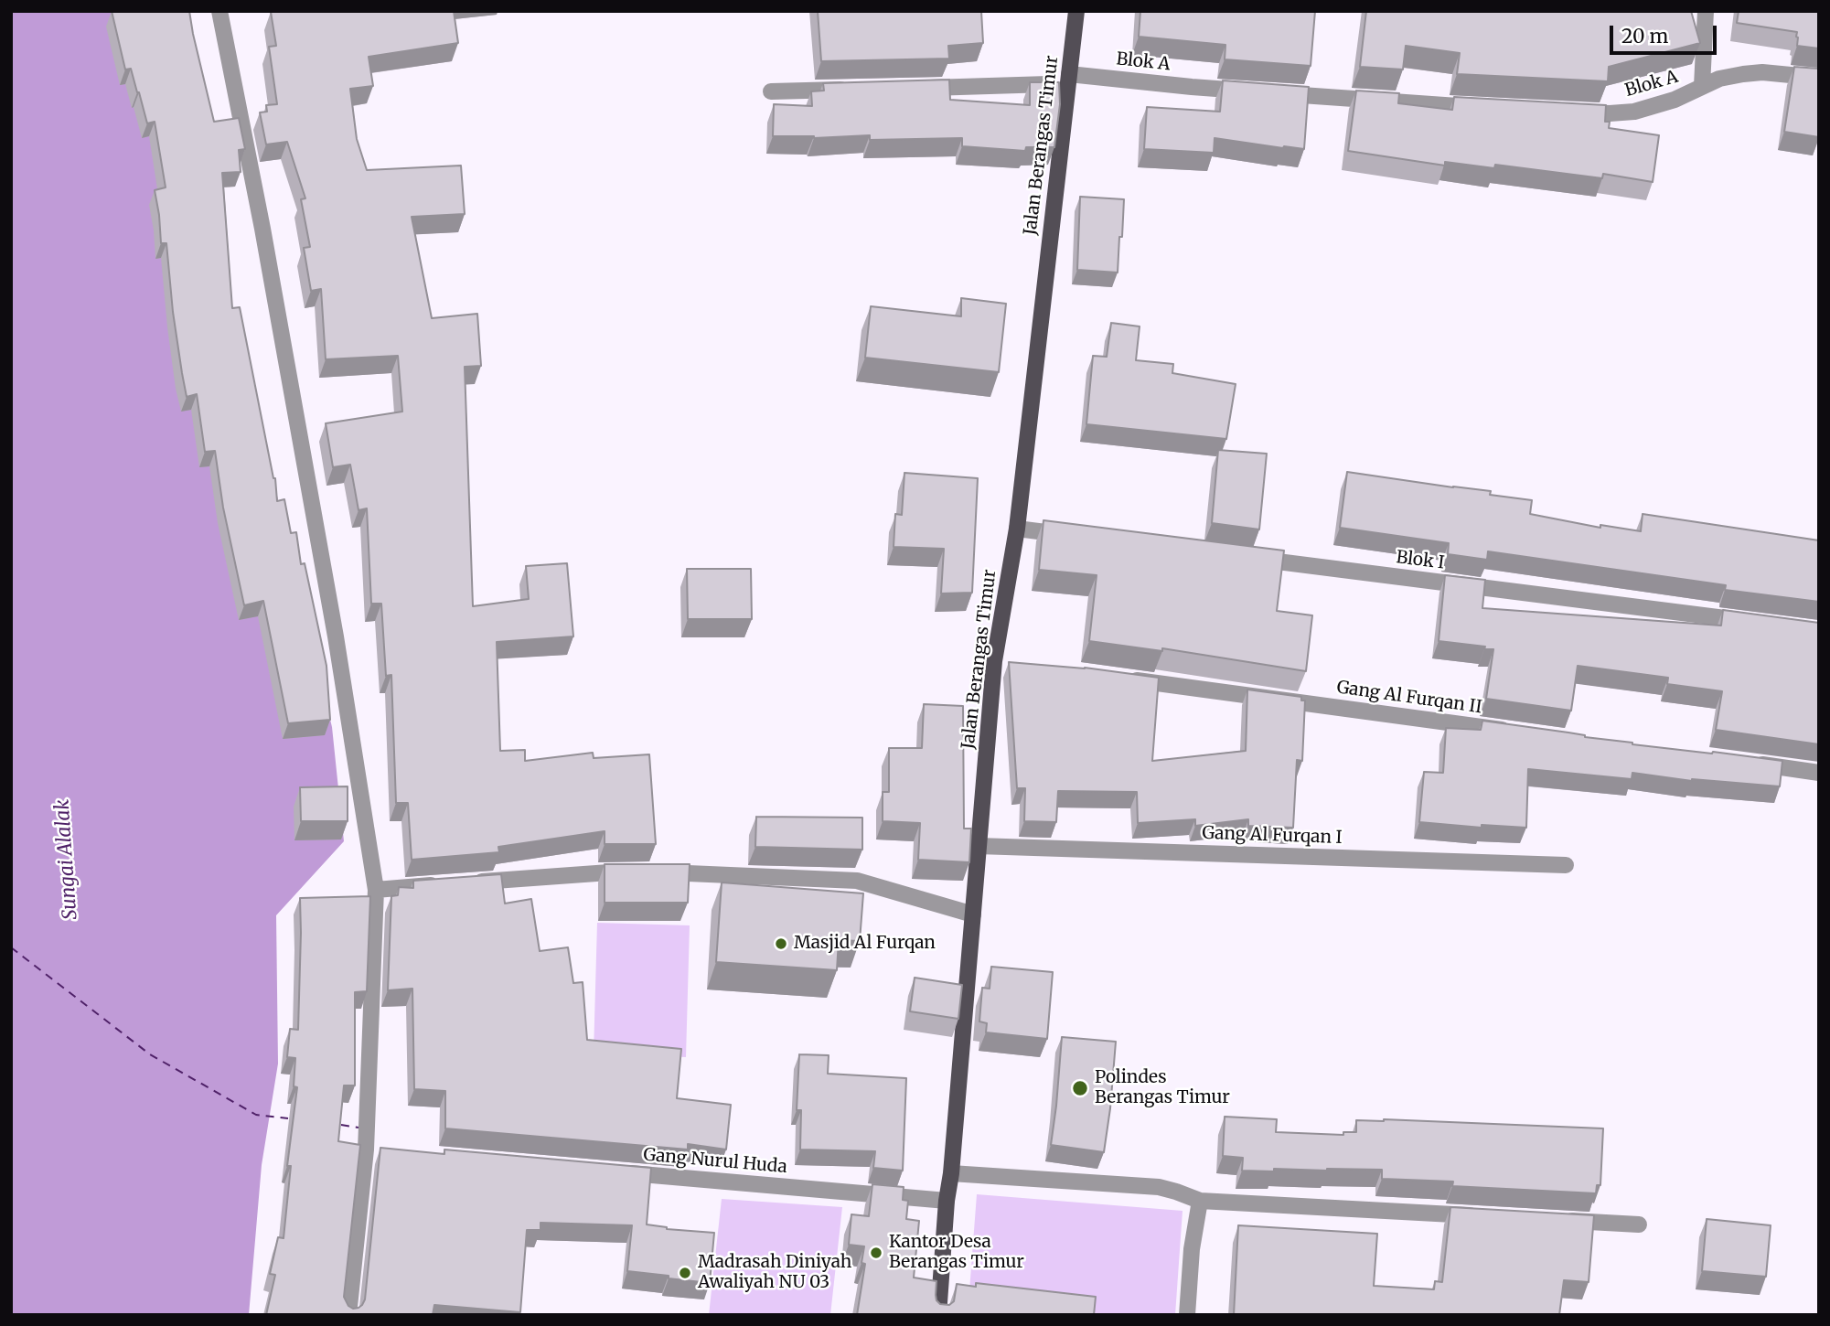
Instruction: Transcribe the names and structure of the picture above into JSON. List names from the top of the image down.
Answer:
{
  "streets": {
    "main road": ["Jalan Berangas Timur"],
    "street": [
      "Blok A",
      "Blok I",
      "Gang Al Furqan II",
      "Gang Al Furqan I",
      "Gang Nurul Huda"
    ]
  },
  "crossings": [
    ["Blok A", "Jalan Berangas Timur"],
    ["Jalan Berangas Timur", "Gang Al Furqan I"],
    ["Jalan Berangas Timur", "Gang Nurul Huda"]
  ],
  "water": ["Sungai Alalak"],
  "places": [
    "Masjid Al Furqan",
    "Polindes Berangas Timur",
    "Kantor Desa Berangas Timur",
    "Madrasah Diniyah Awaliyah NU 03"
  ],
  "scale_bar": "20 m"
}
